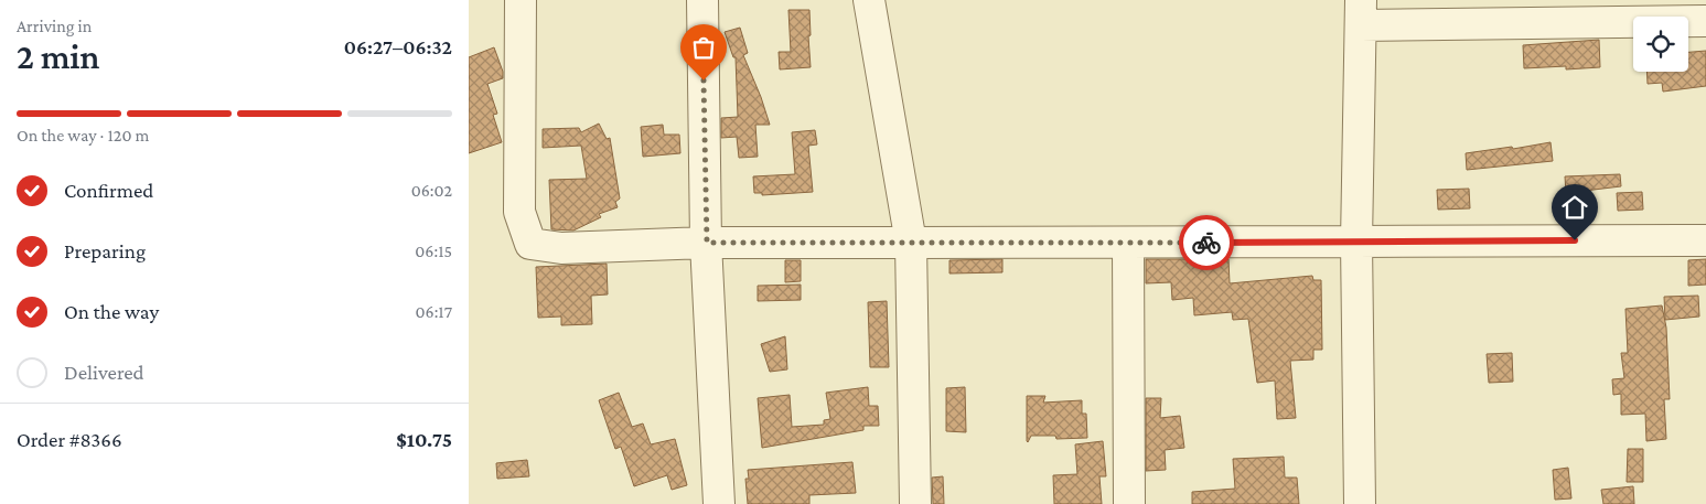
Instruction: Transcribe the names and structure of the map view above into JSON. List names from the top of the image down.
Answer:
{
  "page": {
    "heading": ["2 min", "Arriving in", "06:27–06:32"],
    "panel": ["Order #8366", "$10.75"],
    "bar": "On the way · 120 m",
    "list": [
      ["Confirmed", "06:02"],
      ["Preparing", "06:15"],
      ["On the way", "06:17"],
      "Delivered"
    ]
  }
}
